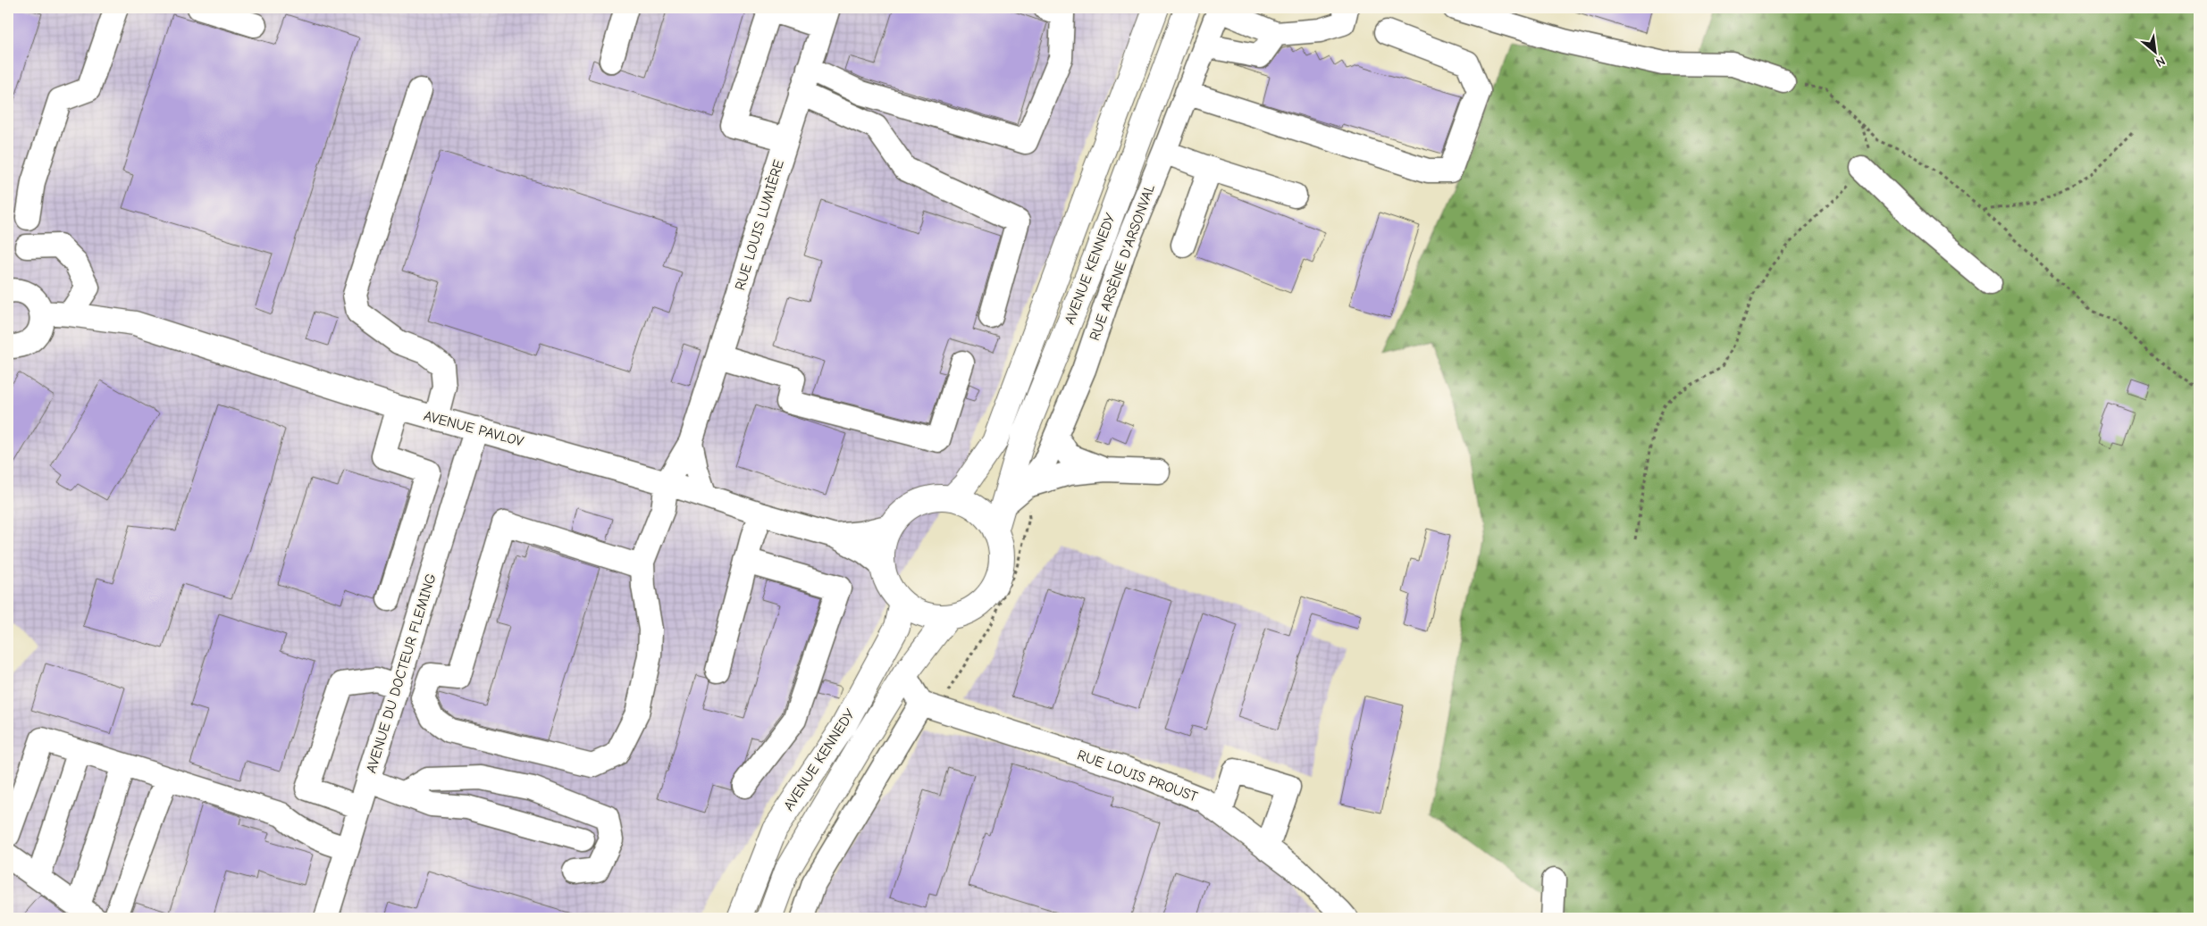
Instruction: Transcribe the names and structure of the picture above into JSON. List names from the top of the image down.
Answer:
{
  "streets": {
    "main road": ["AVENUE KENNEDY"],
    "street": [
      "RUE LOUIS LUMIÈRE",
      "RUE ARSÈNE D'ARSONVAL",
      "AVENUE PAVLOV",
      "AVENUE DU DOCTEUR FLEMING",
      "RUE LOUIS PROUST"
    ]
  },
  "crossings": [
    ["RUE LOUIS LUMIÈRE", "AVENUE PAVLOV"],
    ["RUE ARSÈNE D'ARSONVAL", "AVENUE KENNEDY"],
    ["AVENUE KENNEDY", "AVENUE PAVLOV"],
    ["AVENUE PAVLOV", "AVENUE DU DOCTEUR FLEMING"]
  ],
  "north": "bottom right"
}
